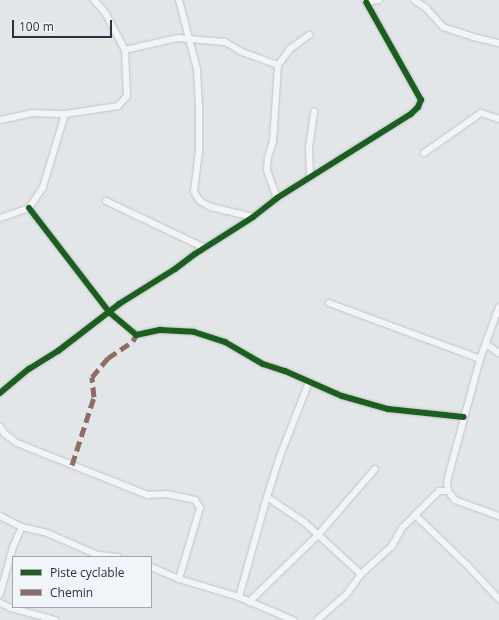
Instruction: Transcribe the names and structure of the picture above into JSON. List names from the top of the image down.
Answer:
{
  "legend": ["Piste cyclable", "Chemin"],
  "scale_bar": "100 m"
}
